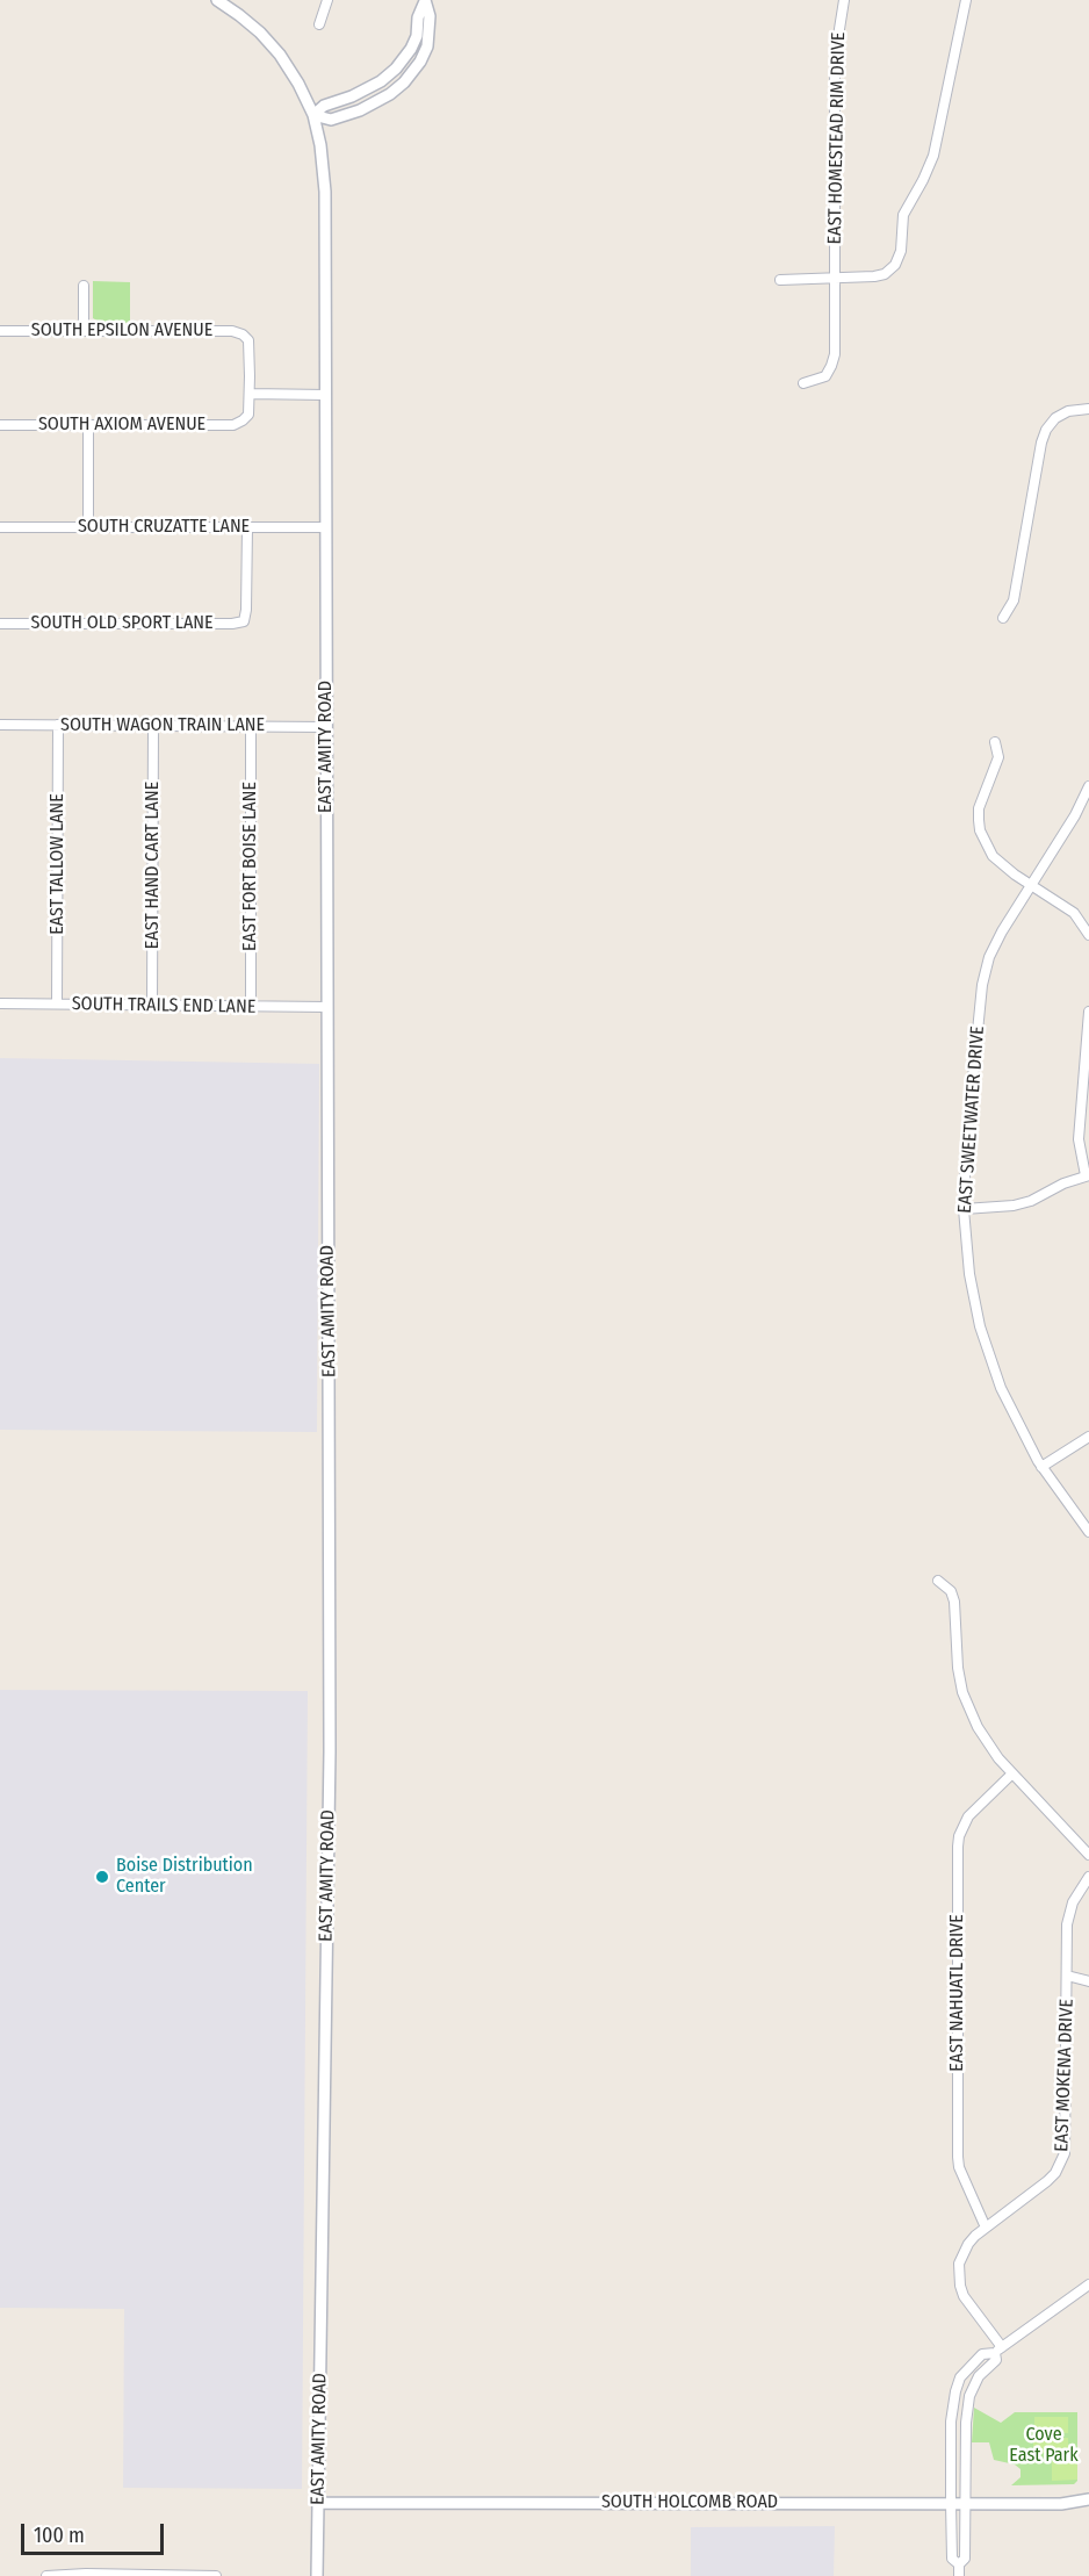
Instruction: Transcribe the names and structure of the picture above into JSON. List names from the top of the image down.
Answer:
{
  "streets": {
    "street": [
      "EAST HOMESTEAD RIM DRIVE",
      "SOUTH EPSILON AVENUE",
      "SOUTH AXIOM AVENUE",
      "SOUTH CRUZATTE LANE",
      "SOUTH OLD SPORT LANE",
      "SOUTH WAGON TRAIN LANE",
      "EAST AMITY ROAD",
      "EAST TALLOW LANE",
      "EAST HAND CART LANE",
      "EAST FORT BOISE LANE",
      "SOUTH TRAILS END LANE",
      "EAST SWEETWATER DRIVE",
      "EAST NAHUATL DRIVE",
      "EAST MOKENA DRIVE",
      "SOUTH HOLCOMB ROAD"
    ]
  },
  "crossings": [
    ["SOUTH EPSILON AVENUE", "SOUTH AXIOM AVENUE"],
    ["SOUTH CRUZATTE LANE", "SOUTH OLD SPORT LANE"],
    ["SOUTH CRUZATTE LANE", "EAST AMITY ROAD"],
    ["SOUTH WAGON TRAIN LANE", "EAST AMITY ROAD"],
    ["SOUTH WAGON TRAIN LANE", "EAST TALLOW LANE"],
    ["SOUTH WAGON TRAIN LANE", "EAST HAND CART LANE"],
    ["SOUTH WAGON TRAIN LANE", "EAST FORT BOISE LANE"],
    ["EAST AMITY ROAD", "SOUTH TRAILS END LANE"],
    ["EAST AMITY ROAD", "SOUTH HOLCOMB ROAD"],
    ["EAST TALLOW LANE", "SOUTH TRAILS END LANE"],
    ["EAST HAND CART LANE", "SOUTH TRAILS END LANE"],
    ["EAST FORT BOISE LANE", "SOUTH TRAILS END LANE"],
    ["EAST NAHUATL DRIVE", "EAST MOKENA DRIVE"]
  ],
  "parks": ["Cove East Park"],
  "places": ["Boise Distribution Center"],
  "scale_bar": "100 m"
}
